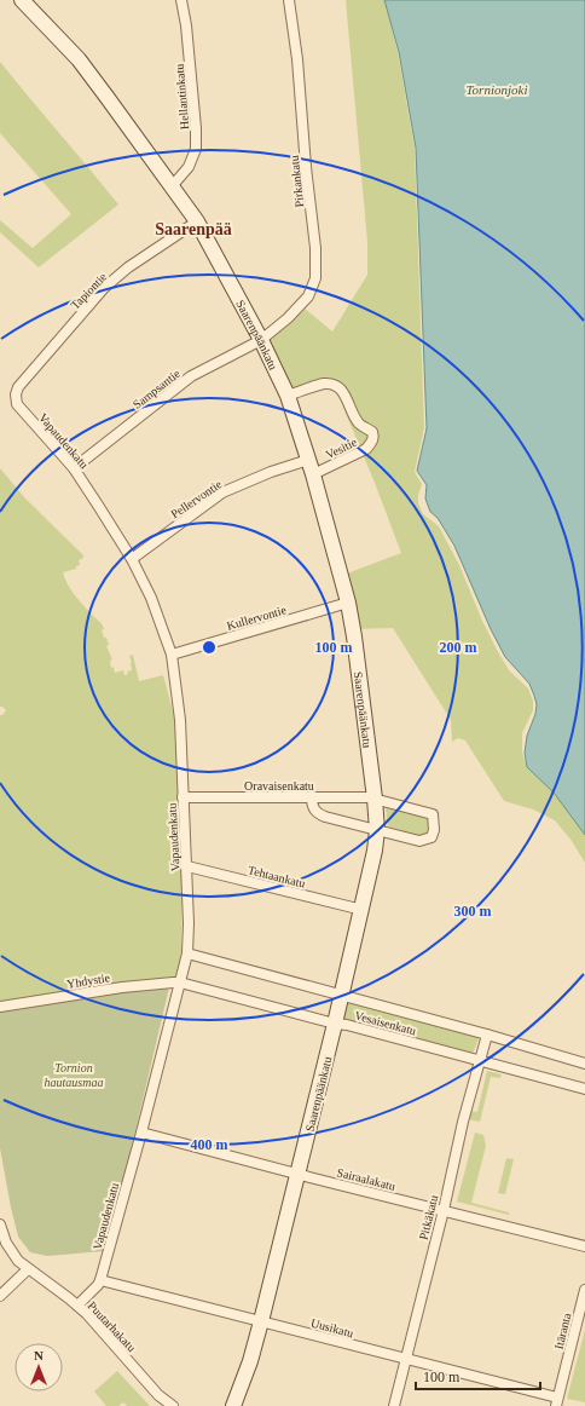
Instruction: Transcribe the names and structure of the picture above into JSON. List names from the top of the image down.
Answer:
{
  "streets": {
    "street": [
      "Hellantinkatu",
      "Pirkankatu",
      "Tapiontie",
      "Saarenpäänkatu",
      "Sampsantie",
      "Vapaudenkatu",
      "Vesitie",
      "Pellervontie",
      "Kullervontie",
      "Oravaisenkatu",
      "Tehtaankatu",
      "Yhdystie",
      "Vesaisenkatu",
      "Sairaalakatu",
      "Pitkäkatu",
      "Puutarhakatu",
      "Uusikatu",
      "Itäranta"
    ]
  },
  "crossings": [
    ["Hellantinkatu", "Saarenpäänkatu"],
    ["Pirkankatu", "Saarenpäänkatu"],
    ["Pirkankatu", "Sampsantie"],
    ["Tapiontie", "Saarenpäänkatu"],
    ["Tapiontie", "Vapaudenkatu"],
    ["Saarenpäänkatu", "Sampsantie"],
    ["Saarenpäänkatu", "Vesitie"],
    ["Saarenpäänkatu", "Pellervontie"],
    ["Saarenpäänkatu", "Kullervontie"],
    ["Saarenpäänkatu", "Oravaisenkatu"],
    ["Saarenpäänkatu", "Tehtaankatu"],
    ["Saarenpäänkatu", "Vesaisenkatu"],
    ["Saarenpäänkatu", "Sairaalakatu"],
    ["Saarenpäänkatu", "Uusikatu"],
    ["Sampsantie", "Vapaudenkatu"],
    ["Vapaudenkatu", "Pellervontie"],
    ["Vapaudenkatu", "Kullervontie"],
    ["Vapaudenkatu", "Oravaisenkatu"],
    ["Vapaudenkatu", "Tehtaankatu"],
    ["Vapaudenkatu", "Yhdystie"],
    ["Vapaudenkatu", "Vesaisenkatu"],
    ["Vapaudenkatu", "Sairaalakatu"],
    ["Vapaudenkatu", "Puutarhakatu"],
    ["Vapaudenkatu", "Uusikatu"],
    ["Yhdystie", "Vesaisenkatu"],
    ["Vesaisenkatu", "Pitkäkatu"],
    ["Sairaalakatu", "Pitkäkatu"],
    ["Pitkäkatu", "Uusikatu"],
    ["Uusikatu", "Itäranta"]
  ],
  "districts": ["Saarenpää"],
  "water": ["Tornionjoki"],
  "parks": ["Tornion hautausmaa"],
  "scale_bar": "100 m",
  "north": "top",
  "rings": [
    "100 m",
    "200 m",
    "300 m",
    "400 m"
  ]
}
